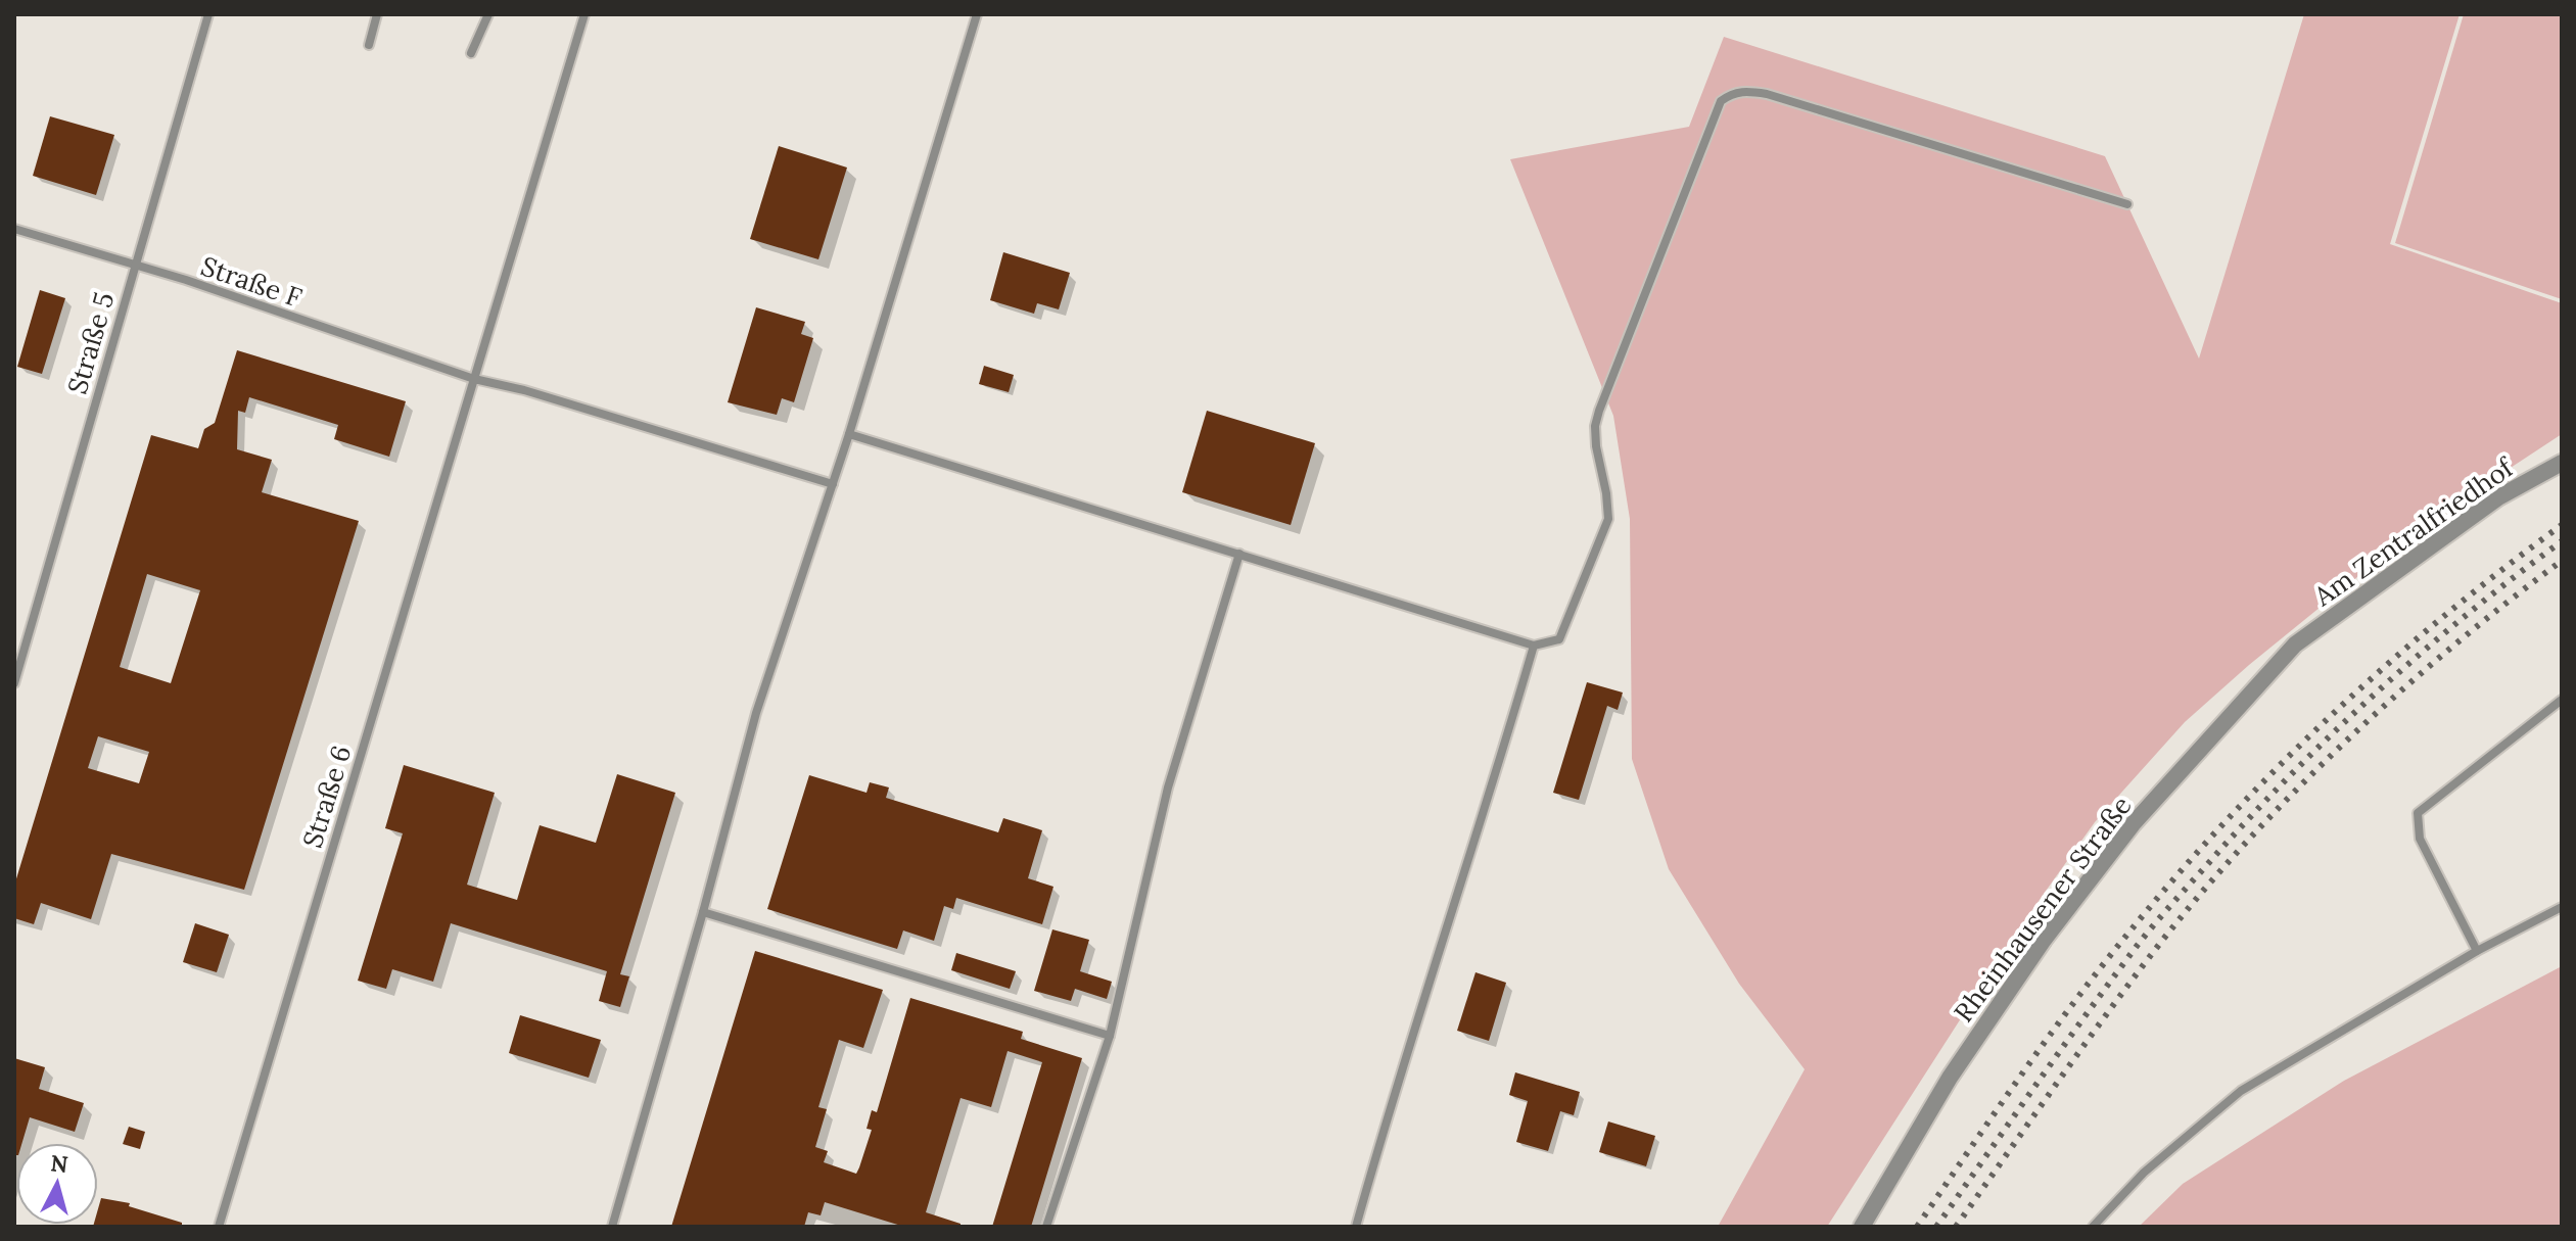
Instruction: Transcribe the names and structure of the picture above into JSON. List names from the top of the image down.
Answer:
{
  "streets": {
    "street": ["Am Zentralfriedhof", "Rheinhausener Straße"],
    "lane": ["Straße F", "Straße 5", "Straße 6"]
  },
  "crossings": [
    ["Straße F", "Straße 5"],
    ["Straße F", "Straße 6"],
    ["Am Zentralfriedhof", "Rheinhausener Straße"]
  ],
  "north": "top"
}
